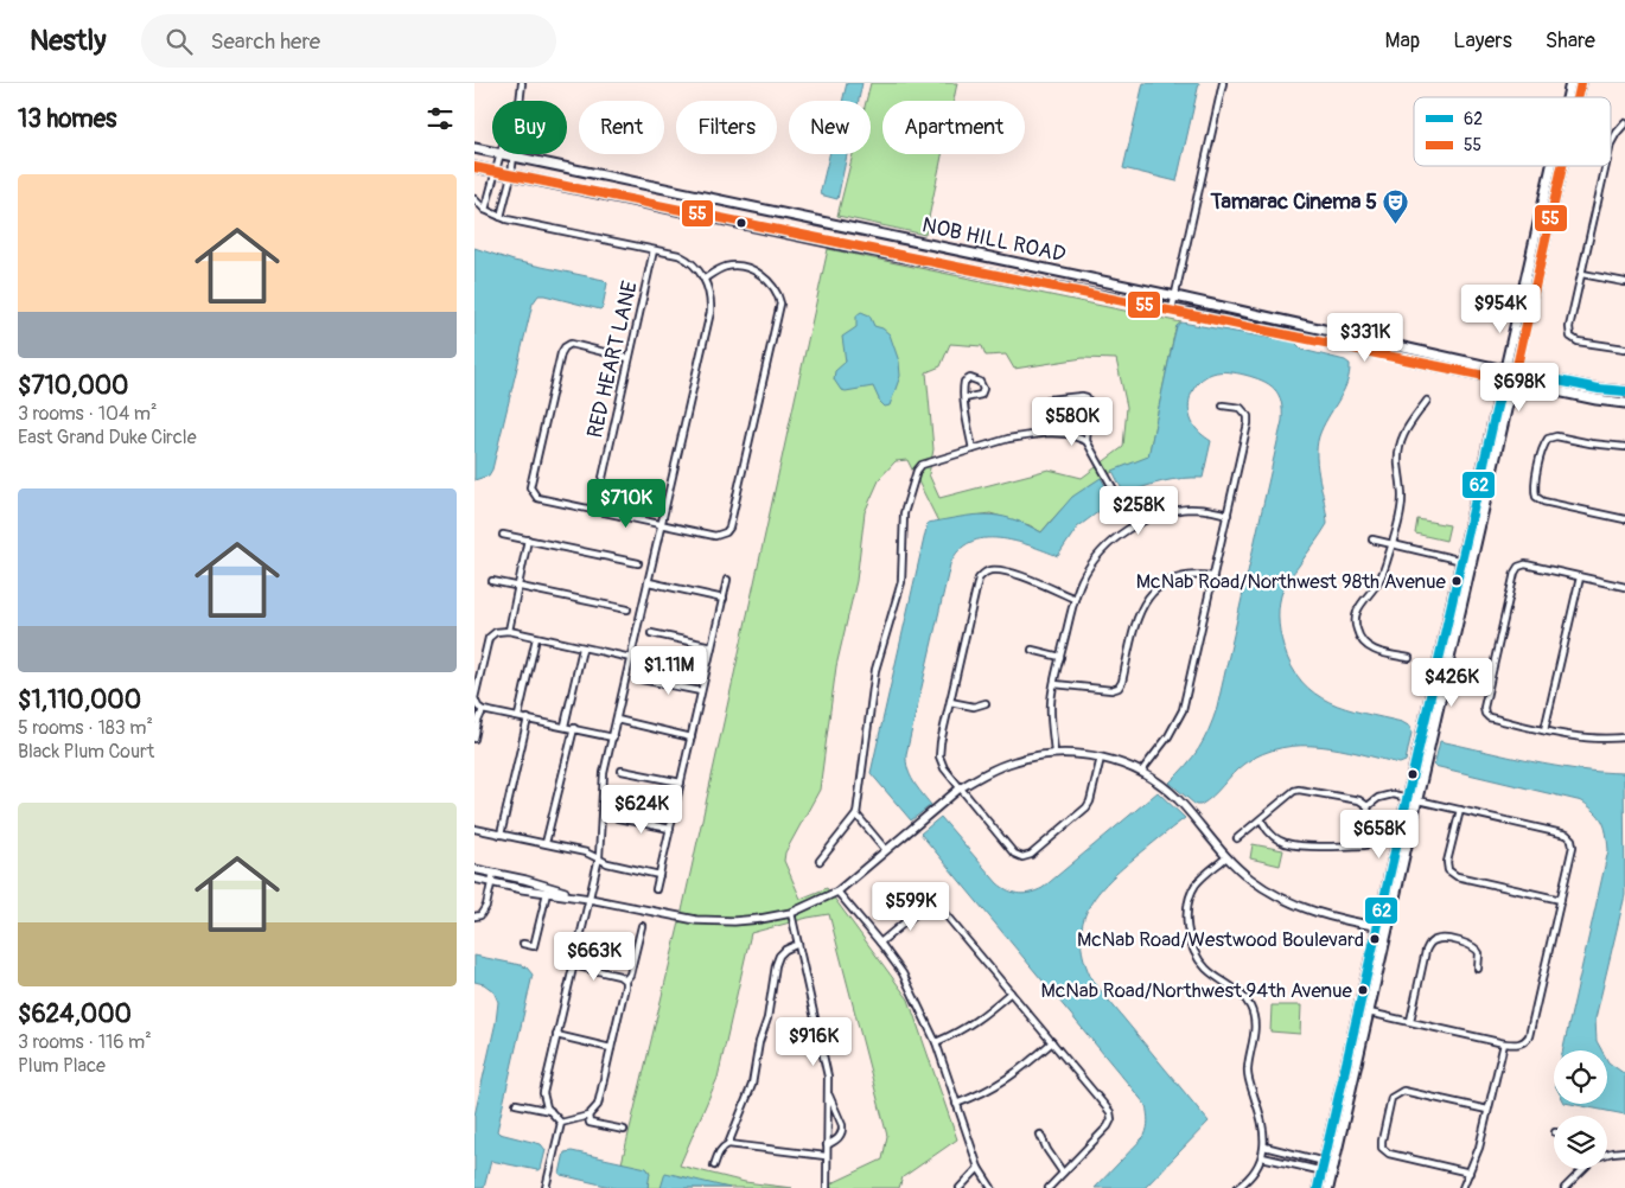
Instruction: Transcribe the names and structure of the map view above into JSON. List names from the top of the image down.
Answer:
{
  "streets": {
    "main road": ["NOB HILL ROAD"],
    "street": ["RED HEART LANE"]
  },
  "places": {
    "theatre": ["Tamarac Cinema 5"],
    "other": ["McNab Road/Northwest 98th Avenue", "McNab Road/Westwood Boulevard", "McNab Road/Northwest 94th Avenue"]
  },
  "lines": ["transit line 55", "transit line 62"],
  "legend": ["62", "55"],
  "page": {
    "header": "Nestly",
    "search": "Search here",
    "nav": ["Map", "Layers", "Share"],
    "heading": "13 homes",
    "chip": [
      "Buy",
      "Rent",
      "Filters",
      "New",
      "Apartment"
    ],
    "list": [
      {
        "name": "$710,000",
        "note": "3 rooms · 104 m² · East Grand Duke Circle"
      },
      {
        "name": "$1,110,000",
        "note": "5 rooms · 183 m² · Black Plum Court"
      },
      {
        "name": "$624,000",
        "note": "3 rooms · 116 m² · Plum Place"
      }
    ],
    "price": [
      "$954K",
      "$331K",
      "$698K",
      "$580K",
      "$710K",
      "$258K",
      "$1.11M",
      "$426K",
      "$624K",
      "$658K",
      "$599K",
      "$663K",
      "$916K"
    ]
  }
}
